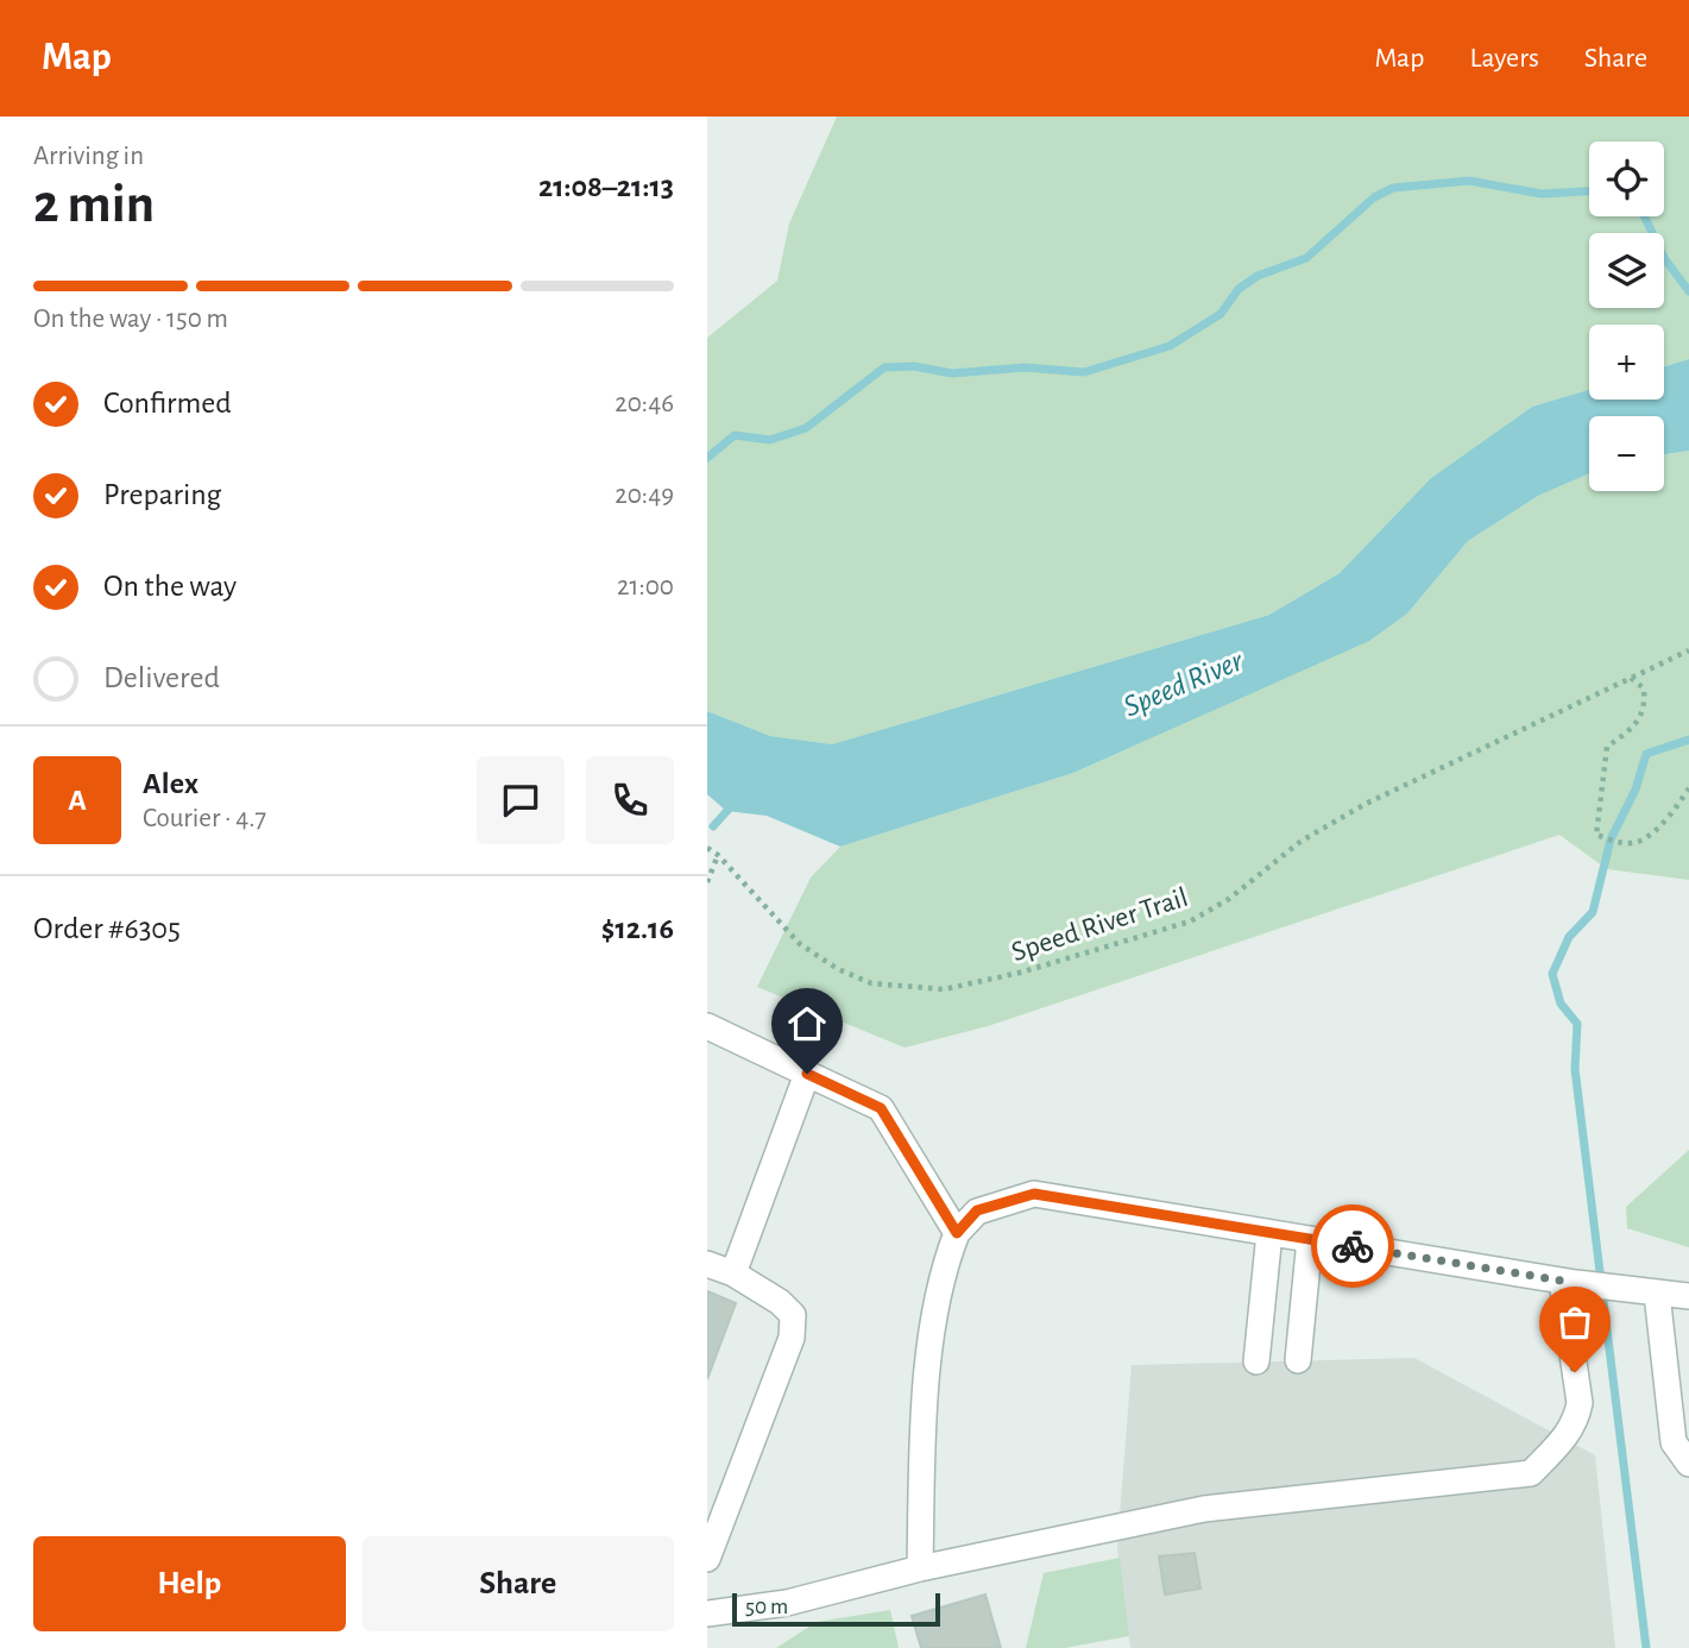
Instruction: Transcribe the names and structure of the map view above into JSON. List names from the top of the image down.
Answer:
{
  "streets": {
    "path": ["Speed River Trail"]
  },
  "water": ["Speed River"],
  "scale_bar": "50 m",
  "page": {
    "header": "Map",
    "nav": ["Map", "Layers", "Share"],
    "heading": ["2 min", "Arriving in", "21:08–21:13"],
    "panel": [
      "Alex",
      "Courier · 4.7",
      "Order #6305",
      "$12.16"
    ],
    "map_buttons": ["+", "−"],
    "bar": "On the way · 150 m",
    "list": [
      ["Confirmed", "20:46"],
      ["Preparing", "20:49"],
      ["On the way", "21:00"],
      "Delivered"
    ],
    "round": "A",
    "buttons": ["Help", "Share"],
    "scale": "50 m"
  }
}
